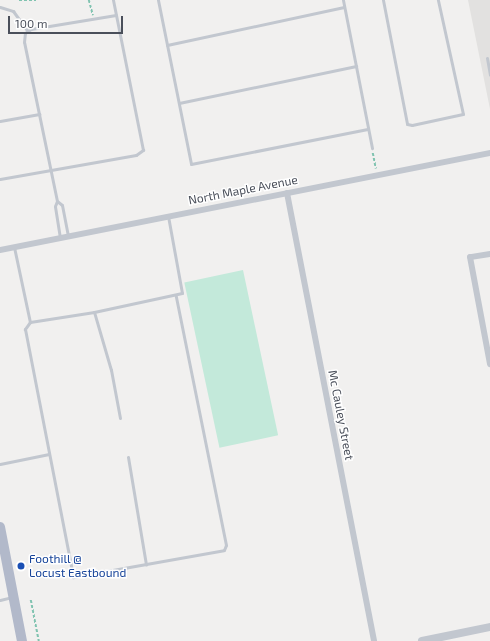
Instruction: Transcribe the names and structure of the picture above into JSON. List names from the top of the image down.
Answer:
{
  "streets": {
    "street": ["North Maple Avenue", "Mc Cauley Street"]
  },
  "crossings": [
    ["North Maple Avenue", "Mc Cauley Street"]
  ],
  "places": ["Foothill @ Locust Eastbound"],
  "scale_bar": "100 m"
}
